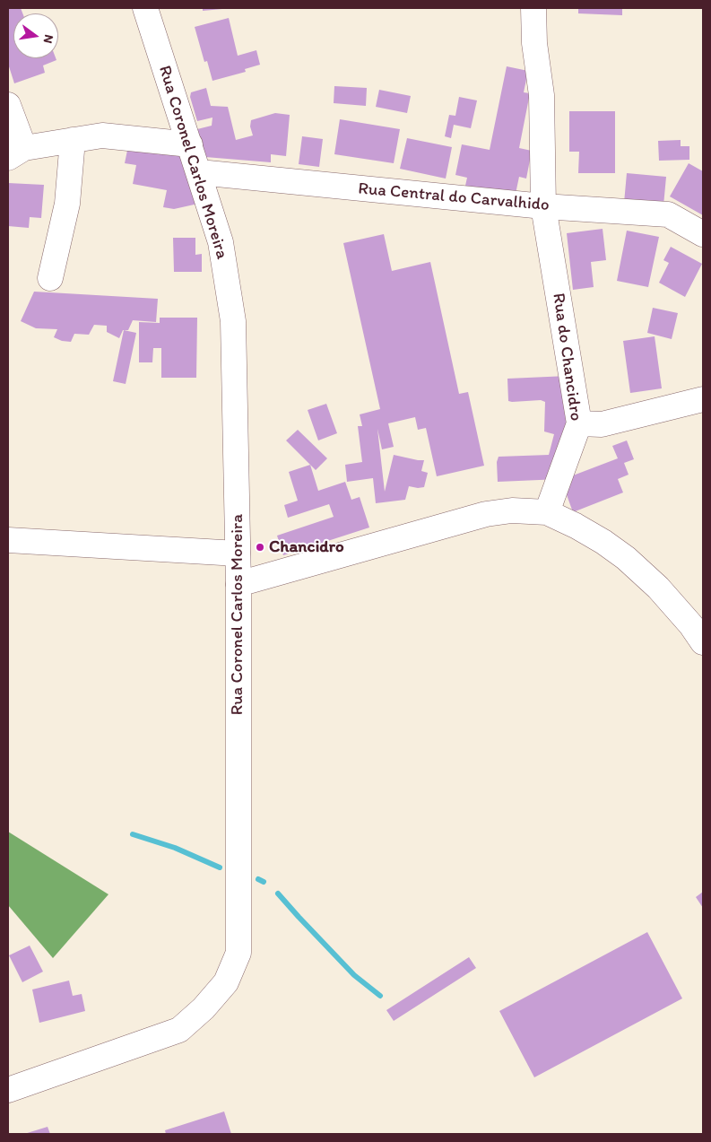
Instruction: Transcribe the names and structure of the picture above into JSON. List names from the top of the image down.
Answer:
{
  "streets": {
    "street": ["Rua Coronel Carlos Moreira", "Rua Central do Carvalhido", "Rua do Chancidro"]
  },
  "crossings": [
    ["Rua Coronel Carlos Moreira", "Rua Central do Carvalhido"],
    ["Rua Central do Carvalhido", "Rua do Chancidro"]
  ],
  "places": ["Chancidro"],
  "north": "right"
}
